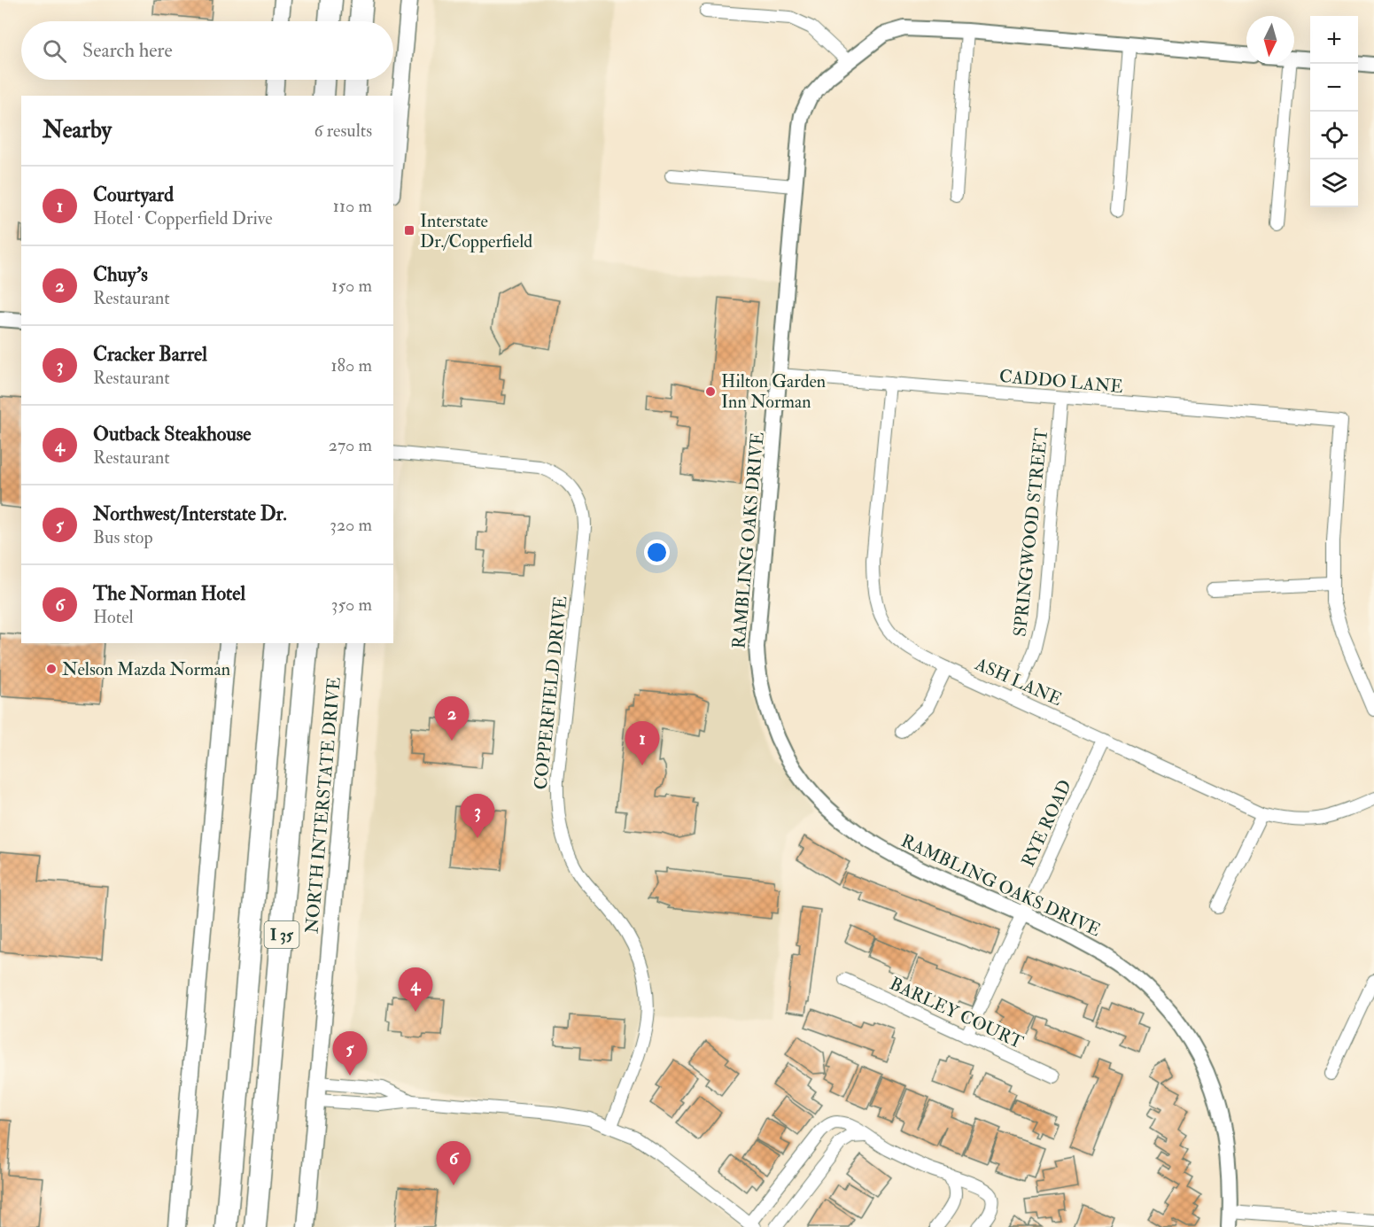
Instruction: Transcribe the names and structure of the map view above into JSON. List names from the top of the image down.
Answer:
{
  "streets": {
    "highway": ["I 35"],
    "main road": ["NORTH INTERSTATE DRIVE"],
    "street": [
      "CADDO LANE",
      "SPRINGWOOD STREET",
      "RAMBLING OAKS DRIVE",
      "ASH LANE",
      "COPPERFIELD DRIVE",
      "RYE ROAD",
      "BARLEY COURT"
    ]
  },
  "crossings": [
    ["CADDO LANE", "SPRINGWOOD STREET"],
    ["CADDO LANE", "RAMBLING OAKS DRIVE"],
    ["CADDO LANE", "ASH LANE"],
    ["SPRINGWOOD STREET", "ASH LANE"],
    ["RAMBLING OAKS DRIVE", "RYE ROAD"],
    ["ASH LANE", "RYE ROAD"],
    ["RYE ROAD", "BARLEY COURT"]
  ],
  "places": {
    "transit": ["Interstate Dr./Copperfield"],
    "other": ["Hilton Garden Inn Norman", "Nelson Mazda Norman"]
  },
  "north": "bottom",
  "page": {
    "map_buttons": ["+", "−"],
    "search": "Search here",
    "heading": ["Nearby", "6 results"],
    "list": [
      {
        "mark": "1",
        "name": "Courtyard",
        "note": "Hotel · Copperfield Drive",
        "value": "110 m"
      },
      {
        "mark": "2",
        "name": "Chuy's",
        "note": "Restaurant",
        "value": "150 m"
      },
      {
        "mark": "3",
        "name": "Cracker Barrel",
        "note": "Restaurant",
        "value": "180 m"
      },
      {
        "mark": "4",
        "name": "Outback Steakhouse",
        "note": "Restaurant",
        "value": "270 m"
      },
      {
        "mark": "5",
        "name": "Northwest/Interstate Dr.",
        "note": "Bus stop",
        "value": "320 m"
      },
      {
        "mark": "6",
        "name": "The Norman Hotel",
        "note": "Hotel",
        "value": "350 m"
      }
    ],
    "pins": [
      "2",
      "1",
      "3",
      "4",
      "5",
      "6"
    ]
  }
}
